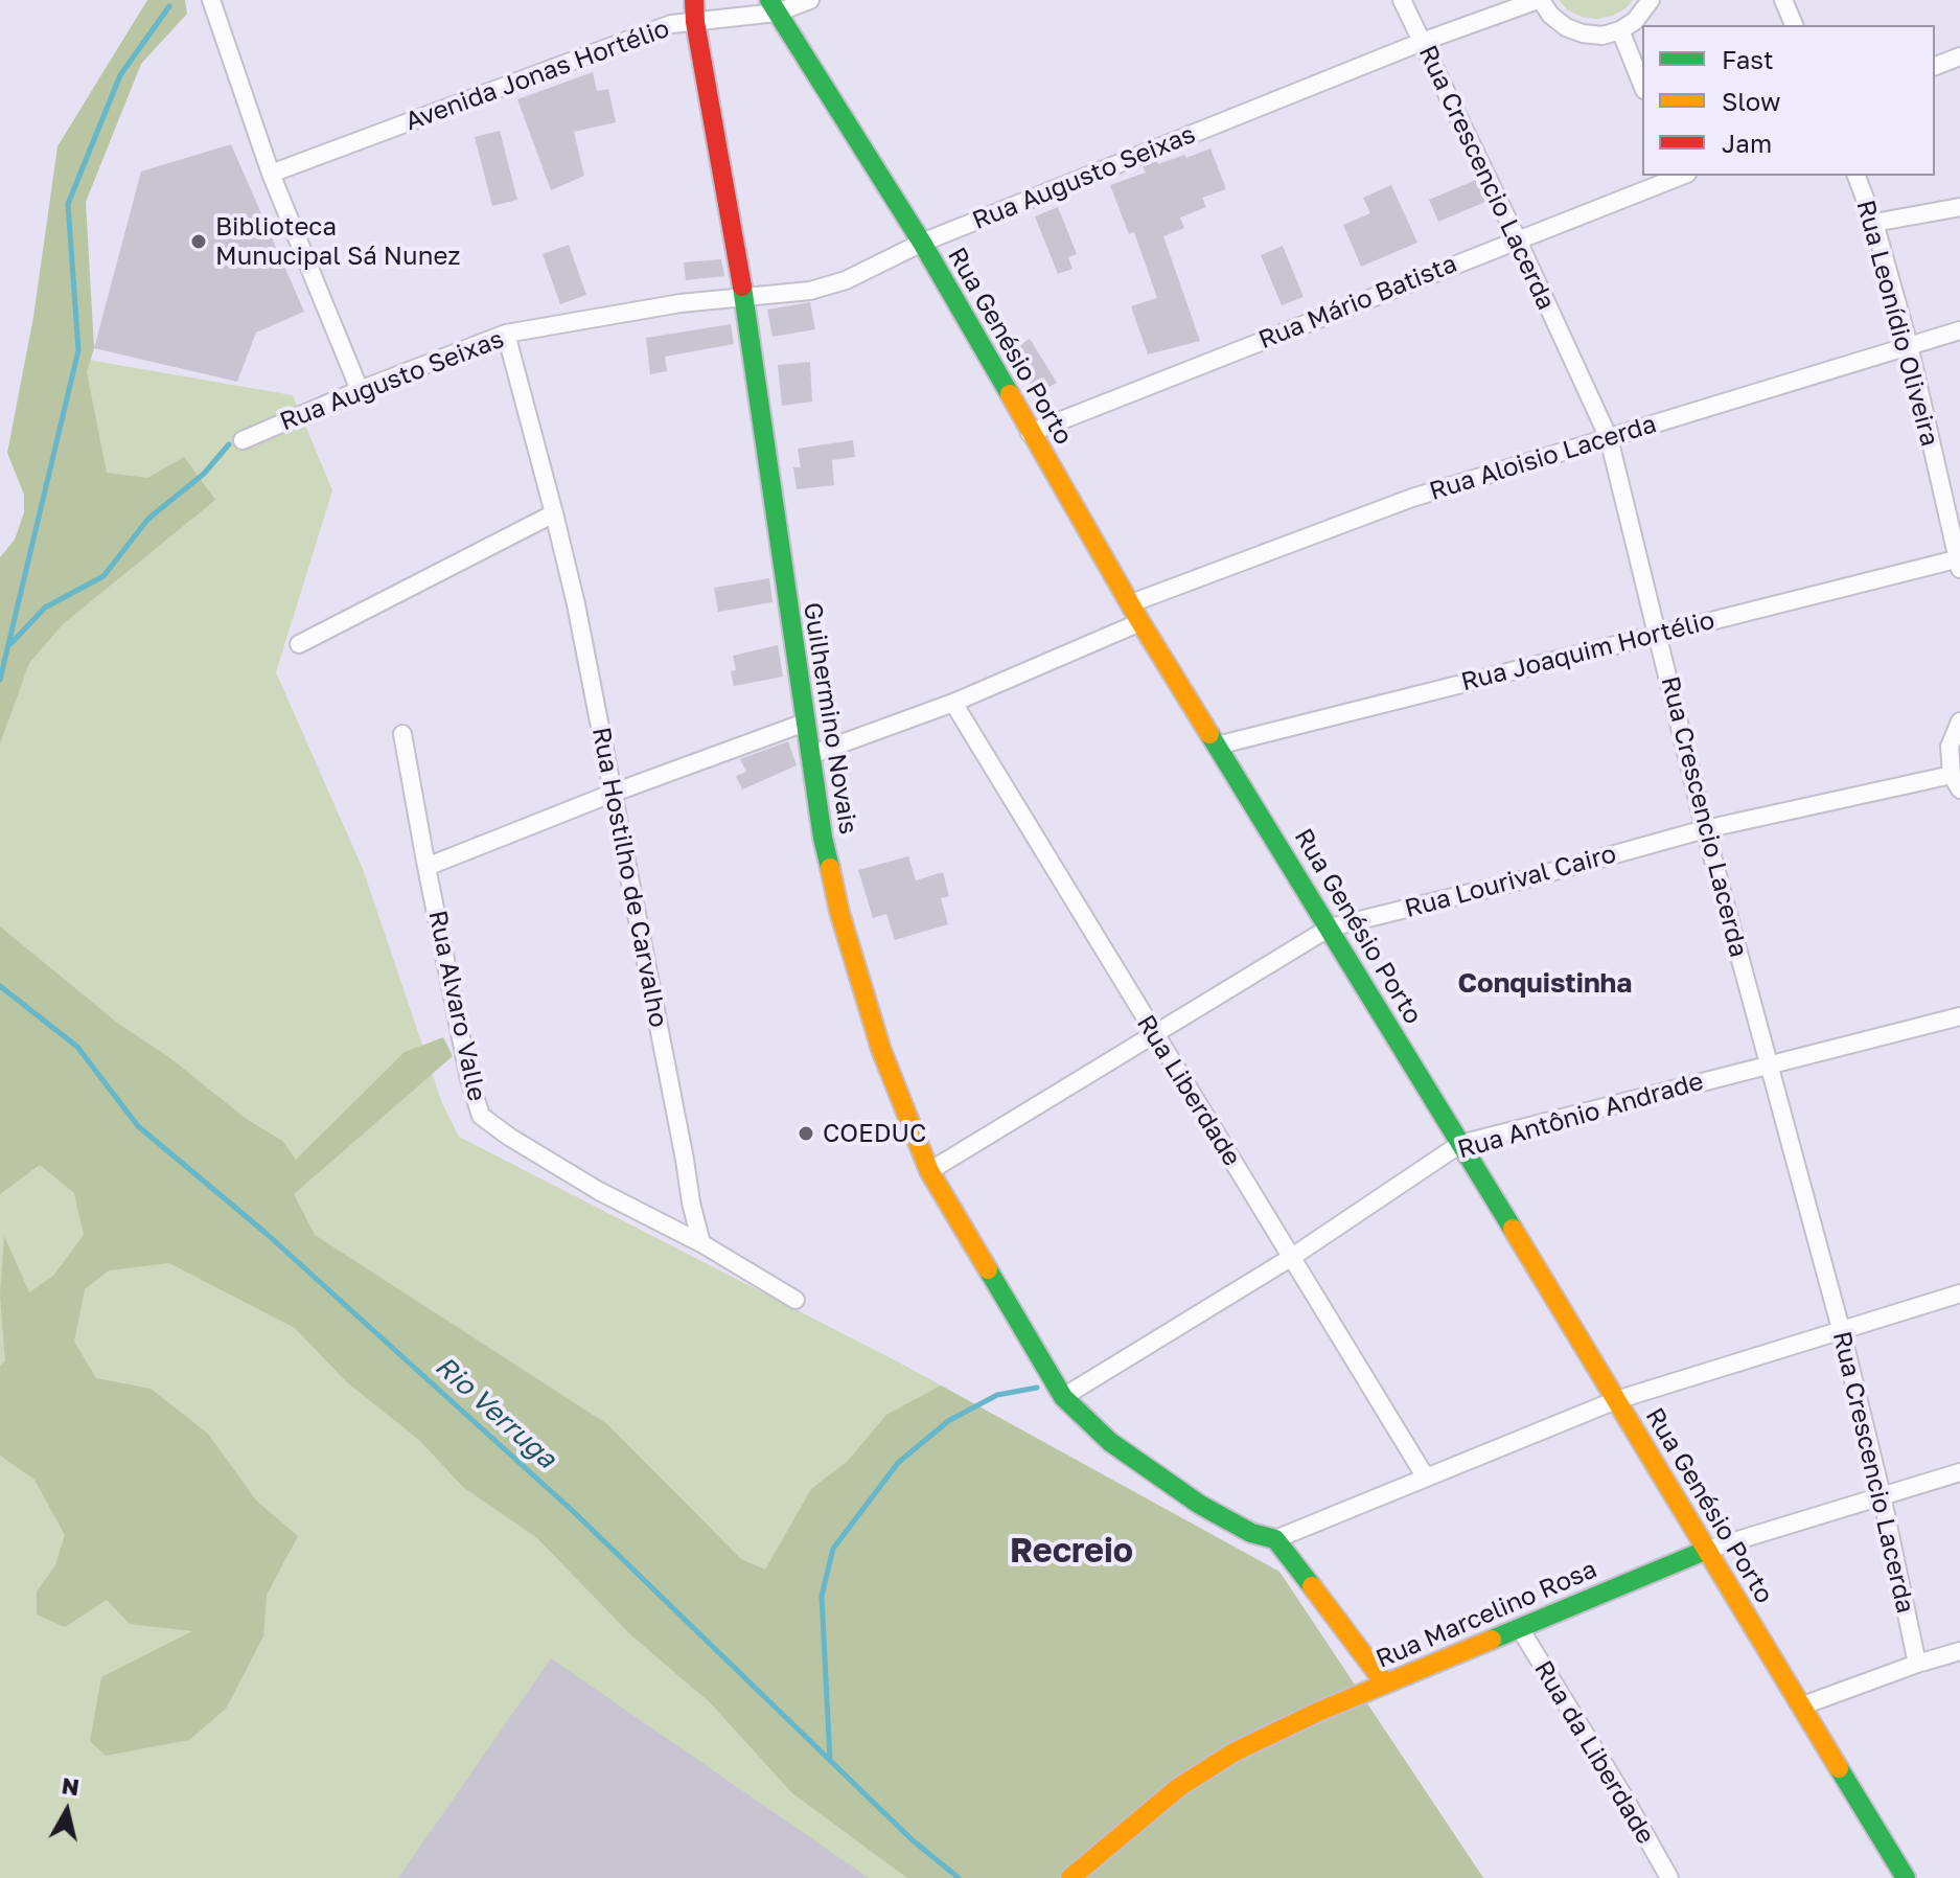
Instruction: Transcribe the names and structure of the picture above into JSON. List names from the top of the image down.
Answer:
{
  "streets": {
    "street": [
      "Avenida Jonas Hortélio",
      "Rua Augusto Seixas",
      "Rua Crescencio Lacerda",
      "Rua Mário Batista",
      "Rua Leonídio Oliveira",
      "Rua Genésio Porto",
      "Rua Aloisio Lacerda",
      "Rua Joaquim Hortélio",
      "Guilhermino Novais",
      "Rua Hostilho de Carvalho",
      "Rua Lourival Cairo",
      "Rua Alvaro Valle",
      "Rua Liberdade",
      "Rua Antônio Andrade",
      "Rua Marcelino Rosa",
      "Rua da Liberdade"
    ]
  },
  "crossings": [
    ["Avenida Jonas Hortélio", "Rua Genésio Porto"],
    ["Avenida Jonas Hortélio", "Guilhermino Novais"],
    ["Rua Augusto Seixas", "Rua Crescencio Lacerda"],
    ["Rua Augusto Seixas", "Rua Genésio Porto"],
    ["Rua Augusto Seixas", "Guilhermino Novais"],
    ["Rua Augusto Seixas", "Rua Hostilho de Carvalho"],
    ["Rua Crescencio Lacerda", "Rua Mário Batista"],
    ["Rua Crescencio Lacerda", "Rua Aloisio Lacerda"],
    ["Rua Crescencio Lacerda", "Rua Joaquim Hortélio"],
    ["Rua Crescencio Lacerda", "Rua Lourival Cairo"],
    ["Rua Crescencio Lacerda", "Rua Antônio Andrade"],
    ["Rua Crescencio Lacerda", "Rua Marcelino Rosa"],
    ["Rua Mário Batista", "Rua Genésio Porto"],
    ["Rua Leonídio Oliveira", "Rua Aloisio Lacerda"],
    ["Rua Leonídio Oliveira", "Rua Joaquim Hortélio"],
    ["Rua Genésio Porto", "Rua Aloisio Lacerda"],
    ["Rua Genésio Porto", "Rua Joaquim Hortélio"],
    ["Rua Genésio Porto", "Rua Lourival Cairo"],
    ["Rua Genésio Porto", "Rua Antônio Andrade"],
    ["Rua Genésio Porto", "Rua Marcelino Rosa"],
    ["Guilhermino Novais", "Rua Lourival Cairo"],
    ["Guilhermino Novais", "Rua Antônio Andrade"],
    ["Rua Hostilho de Carvalho", "Rua Alvaro Valle"],
    ["Rua Lourival Cairo", "Rua Liberdade"],
    ["Rua Liberdade", "Rua Antônio Andrade"],
    ["Rua Marcelino Rosa", "Rua da Liberdade"]
  ],
  "districts": ["Conquistinha", "Recreio"],
  "water": ["Rio Verruga"],
  "places": ["Biblioteca Munucipal Sá Nunez", "COEDUC"],
  "legend": ["Fast", "Slow", "Jam"],
  "north": "top"
}
